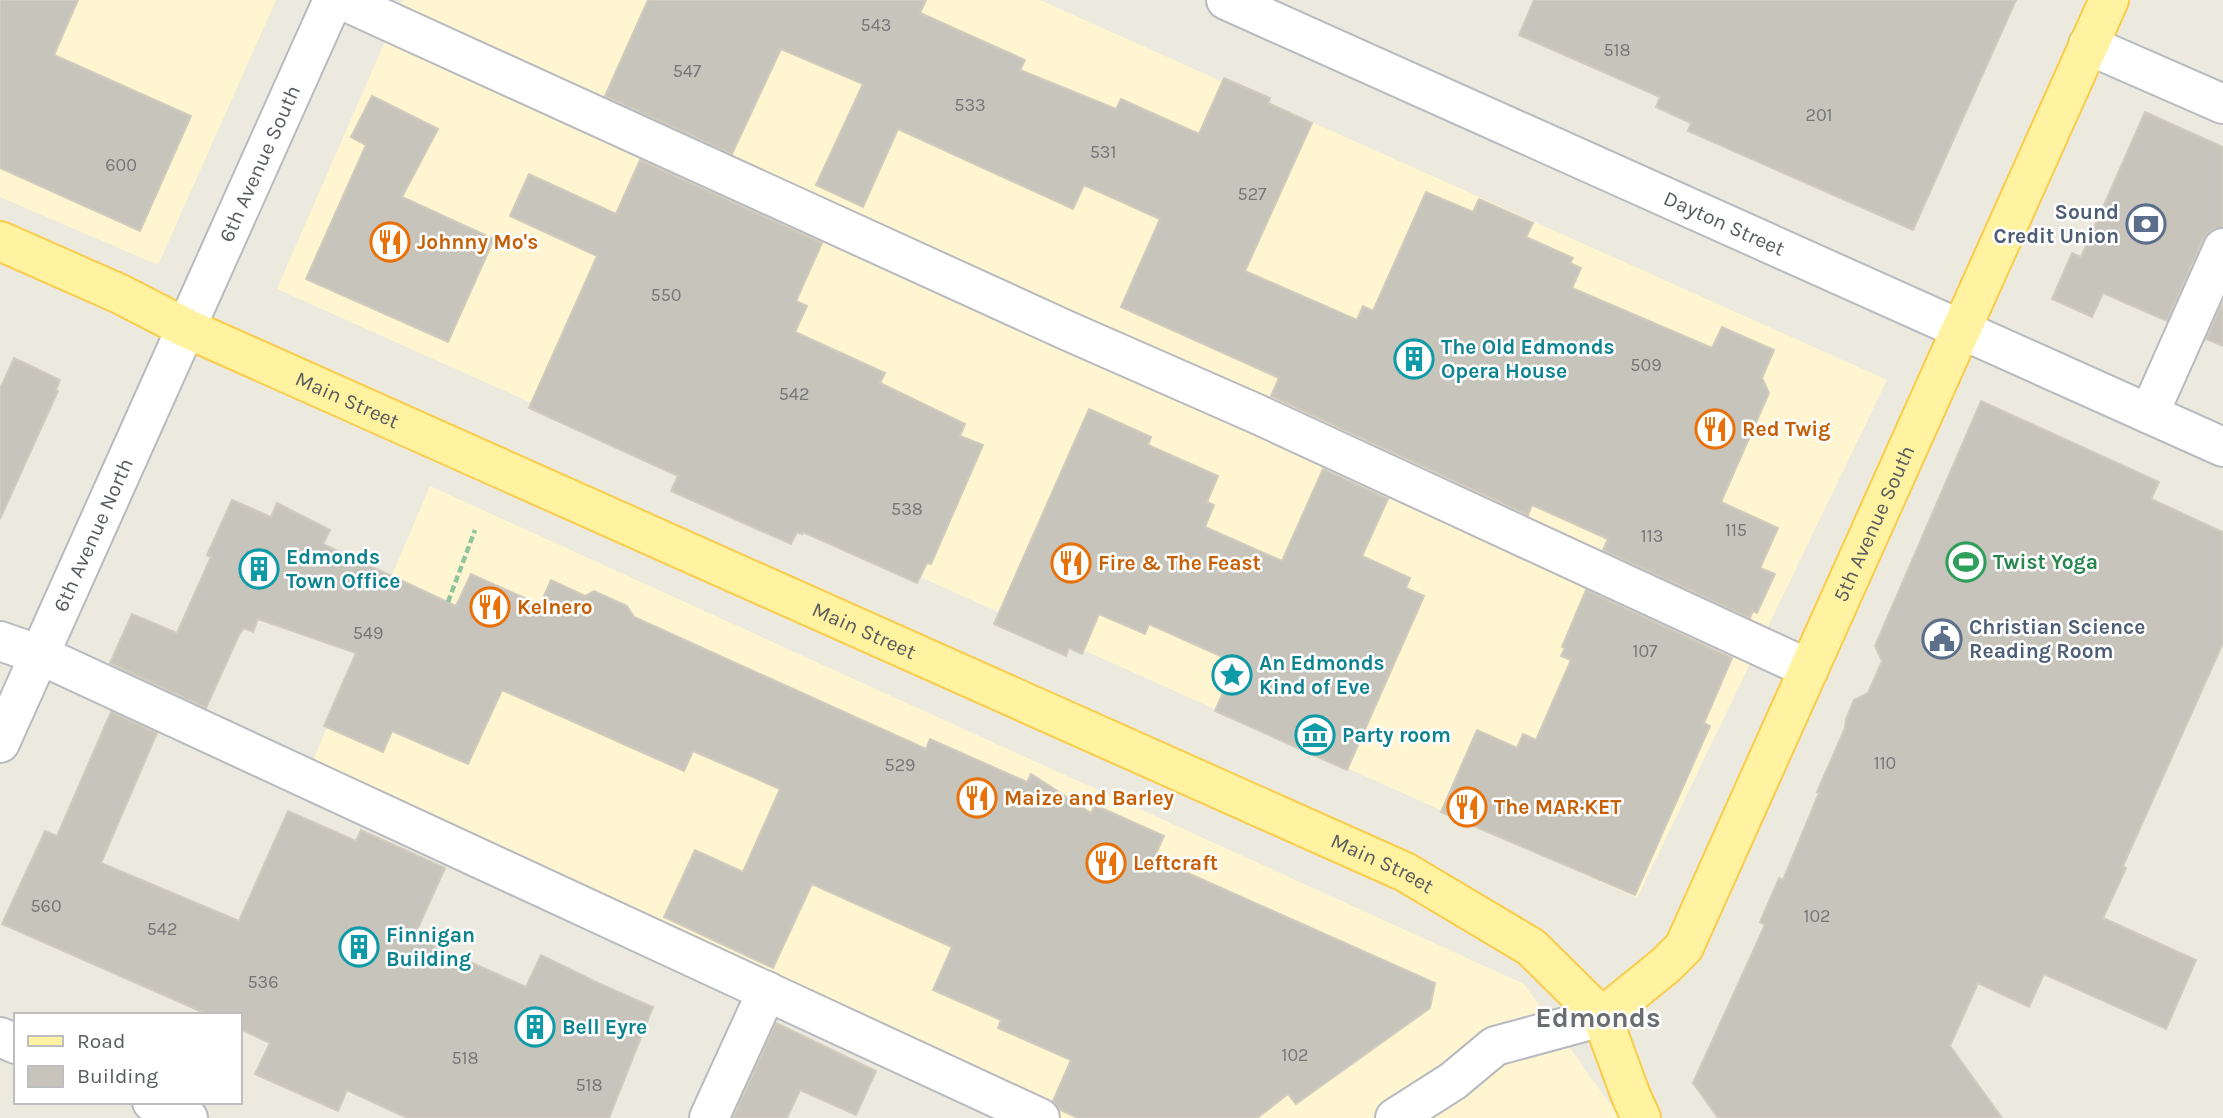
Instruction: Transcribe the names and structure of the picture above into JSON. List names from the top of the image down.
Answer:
{
  "streets": {
    "main road": ["Main Street", "5th Avenue South"],
    "street": ["6th Avenue South", "Dayton Street", "6th Avenue North"]
  },
  "crossings": [
    ["6th Avenue South", "Main Street"],
    ["6th Avenue South", "6th Avenue North"],
    ["Dayton Street", "5th Avenue South"],
    ["Main Street", "5th Avenue South"],
    ["Main Street", "6th Avenue North"]
  ],
  "districts": ["Edmonds"],
  "places": {
    "bank": ["Sound Credit Union"],
    "restaurant": [
      "Johnny Mo's",
      "Red Twig",
      "Fire & The Feast",
      "Kelnero",
      "Maize and Barley",
      "The MAR·KET",
      "Leftcraft"
    ],
    "building": [
      "The Old Edmonds Opera House",
      "Edmonds Town Office",
      "Finnigan Building",
      "Bell Eyre"
    ],
    "sports": ["Twist Yoga"],
    "public building": ["Christian Science Reading Room"],
    "place": ["An Edmonds Kind of Eve"],
    "museum": ["Party room"]
  },
  "house_numbers": [
    "543",
    "518",
    "547",
    "533",
    "201",
    "531",
    "600",
    "527",
    "550",
    "509",
    "542",
    "538",
    "115",
    "113",
    "549",
    "107",
    "110",
    "529",
    "560",
    "102",
    "542",
    "536",
    "102",
    "518",
    "518"
  ],
  "legend": ["Road", "Building"]
}
